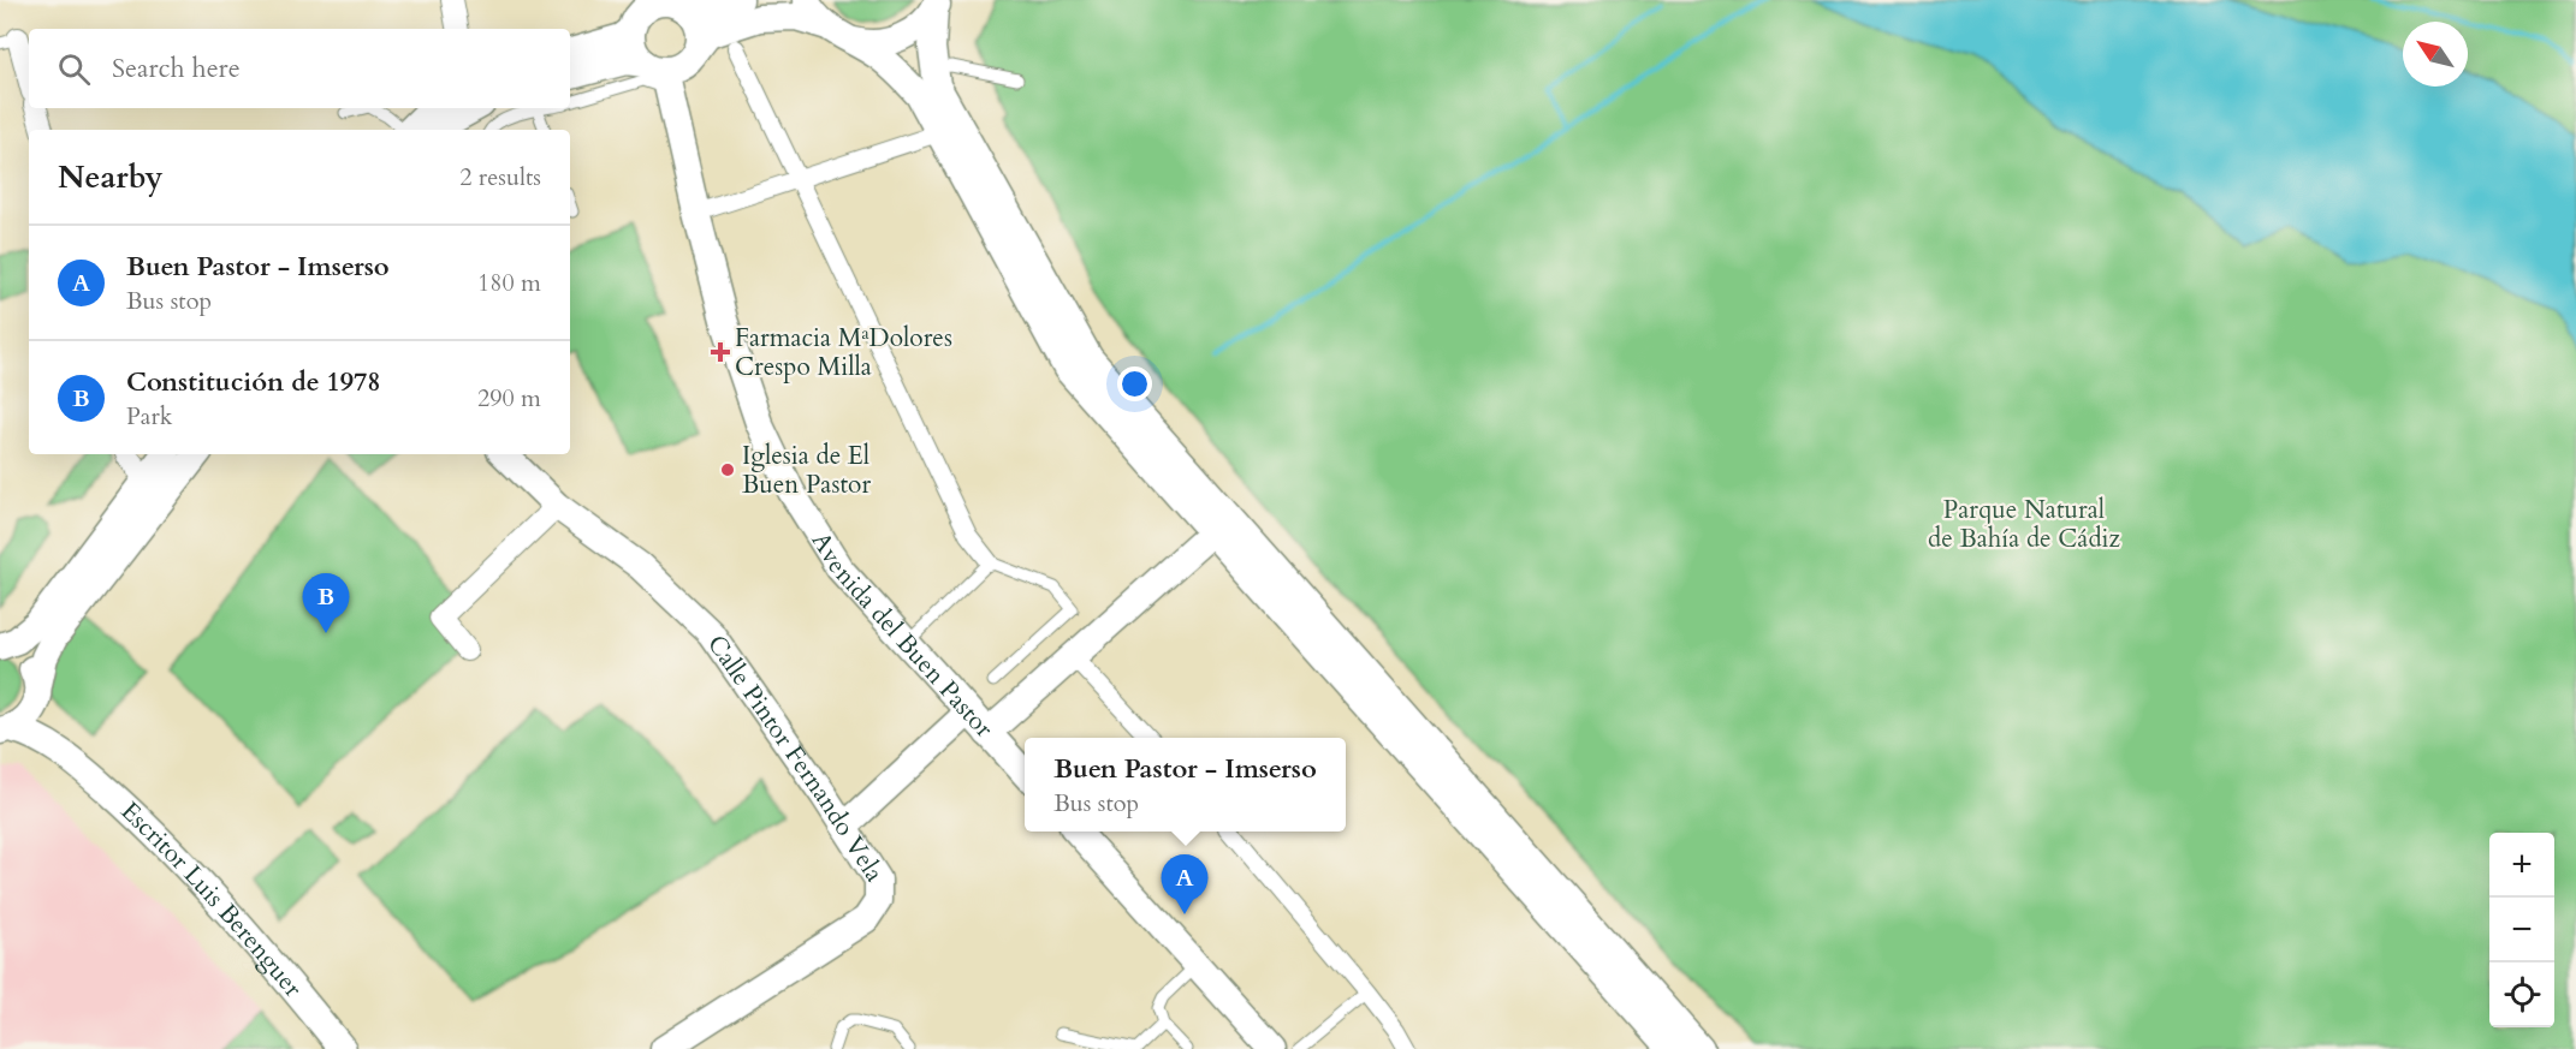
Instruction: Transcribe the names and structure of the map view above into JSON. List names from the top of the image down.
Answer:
{
  "streets": {
    "street": ["Avenida del Buen Pastor", "Calle Pintor Fernando Vela", "Escritor Luis Berenguer"]
  },
  "parks": ["Parque Natural de Bahía de Cádiz"],
  "places": {
    "health": ["Farmacia MªDolores Crespo Milla"],
    "other": ["Iglesia de El Buen Pastor"]
  },
  "north": "top left",
  "page": {
    "search": "Search here",
    "heading": ["Nearby", "2 results"],
    "list": [
      {
        "mark": "A",
        "name": "Buen Pastor - Imserso",
        "note": "Bus stop",
        "value": "180 m"
      },
      {
        "mark": "B",
        "name": "Constitución de 1978",
        "note": "Park",
        "value": "290 m"
      }
    ],
    "pins": ["B", "A"],
    "popup": ["Buen Pastor - Imserso", "Bus stop"],
    "map_buttons": ["+", "−"]
  }
}
